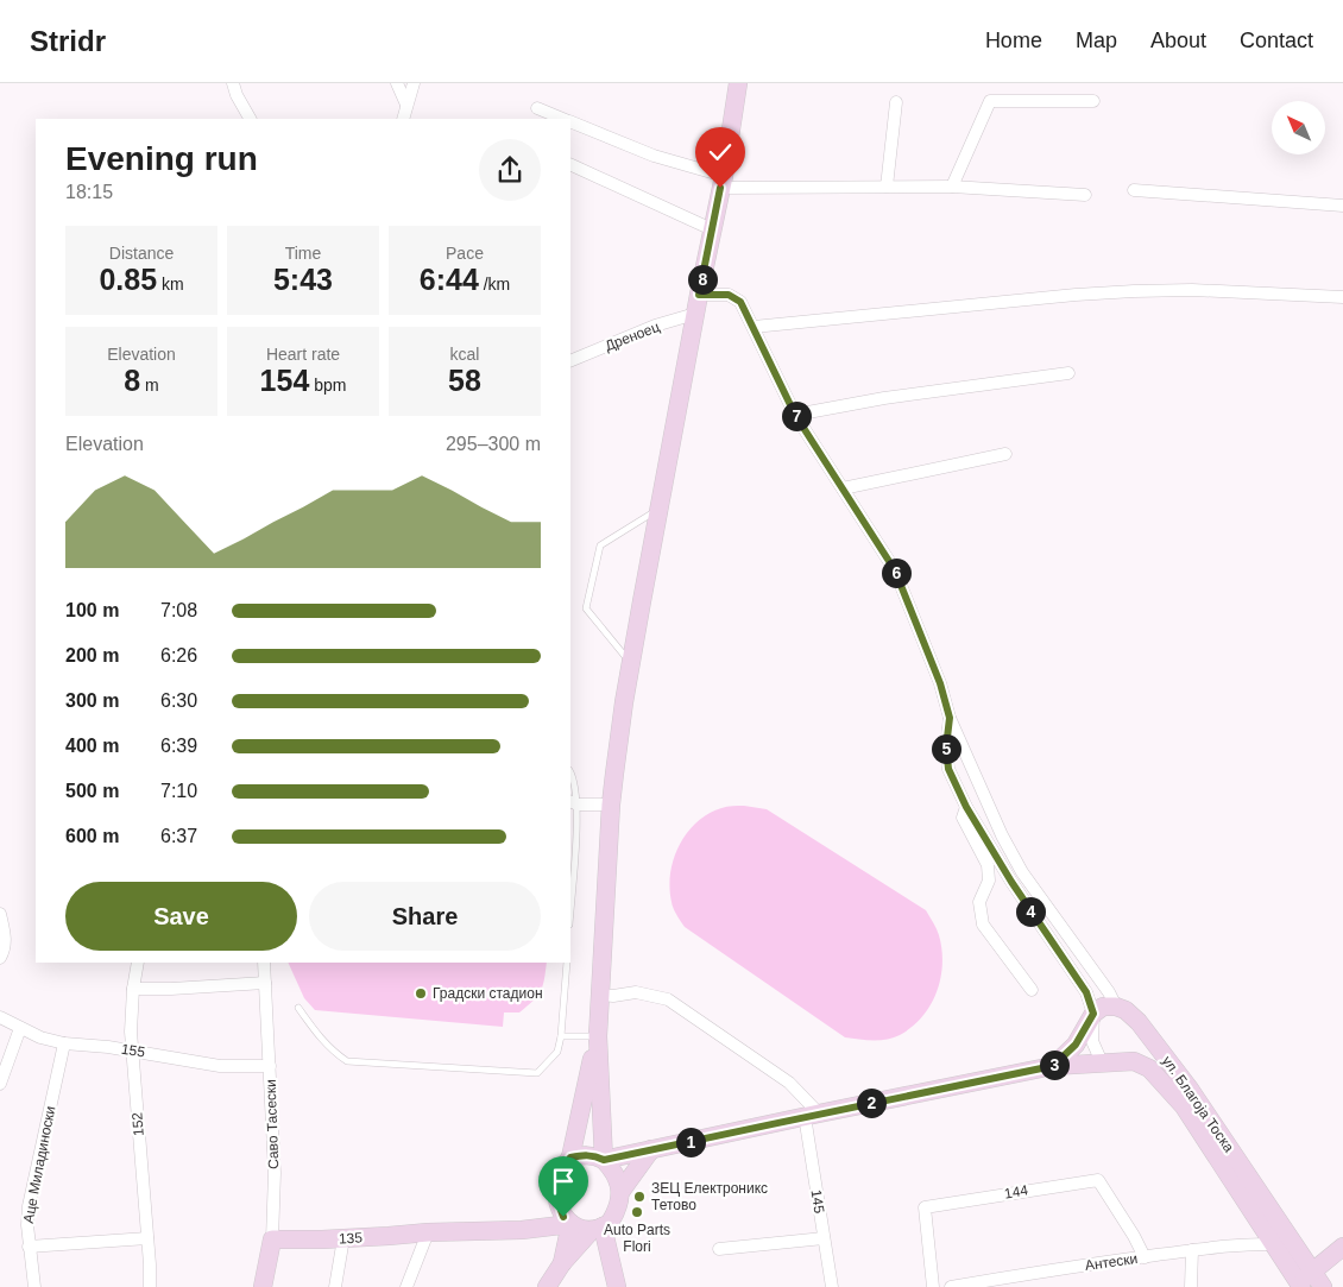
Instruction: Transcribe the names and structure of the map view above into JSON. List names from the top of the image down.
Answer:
{
  "streets": {
    "main road": ["ул. Благоја Тоска", "Саво Тасески", "135"],
    "street": [
      "Дреноец",
      "155",
      "152",
      "Аце Миладиноски",
      "144",
      "145",
      "Антески"
    ]
  },
  "crossings": [
    ["155", "152"],
    ["155", "Саво Тасески"],
    ["155", "Аце Миладиноски"],
    ["Саво Тасески", "135"],
    ["144", "Антески"]
  ],
  "places": ["Градски стадион", "ЗЕЦ Електроникс Тетово", "Auto Parts Flori"],
  "north": "top left",
  "page": {
    "header": "Stridr",
    "nav": [
      "Home",
      "Map",
      "About",
      "Contact"
    ],
    "heading": ["Evening run", "18:15"],
    "stats": [
      ["Distance", "0.85 km"],
      ["Time", "5:43"],
      ["Pace", "6:44 /km"],
      ["Elevation", "8 m"],
      ["Heart rate", "154 bpm"],
      ["kcal", "58"]
    ],
    "pins": [
      "8",
      "7",
      "6",
      "5",
      "4",
      "3",
      "2",
      "1"
    ],
    "chart": ["Elevation", "295–300 m"],
    "list": [
      {
        "name": "100 m",
        "note": "7:08"
      },
      {
        "name": "200 m",
        "note": "6:26"
      },
      {
        "name": "300 m",
        "note": "6:30"
      },
      {
        "name": "400 m",
        "note": "6:39"
      },
      {
        "name": "500 m",
        "note": "7:10"
      },
      {
        "name": "600 m",
        "note": "6:37"
      }
    ],
    "buttons": ["Save", "Share"]
  }
}
